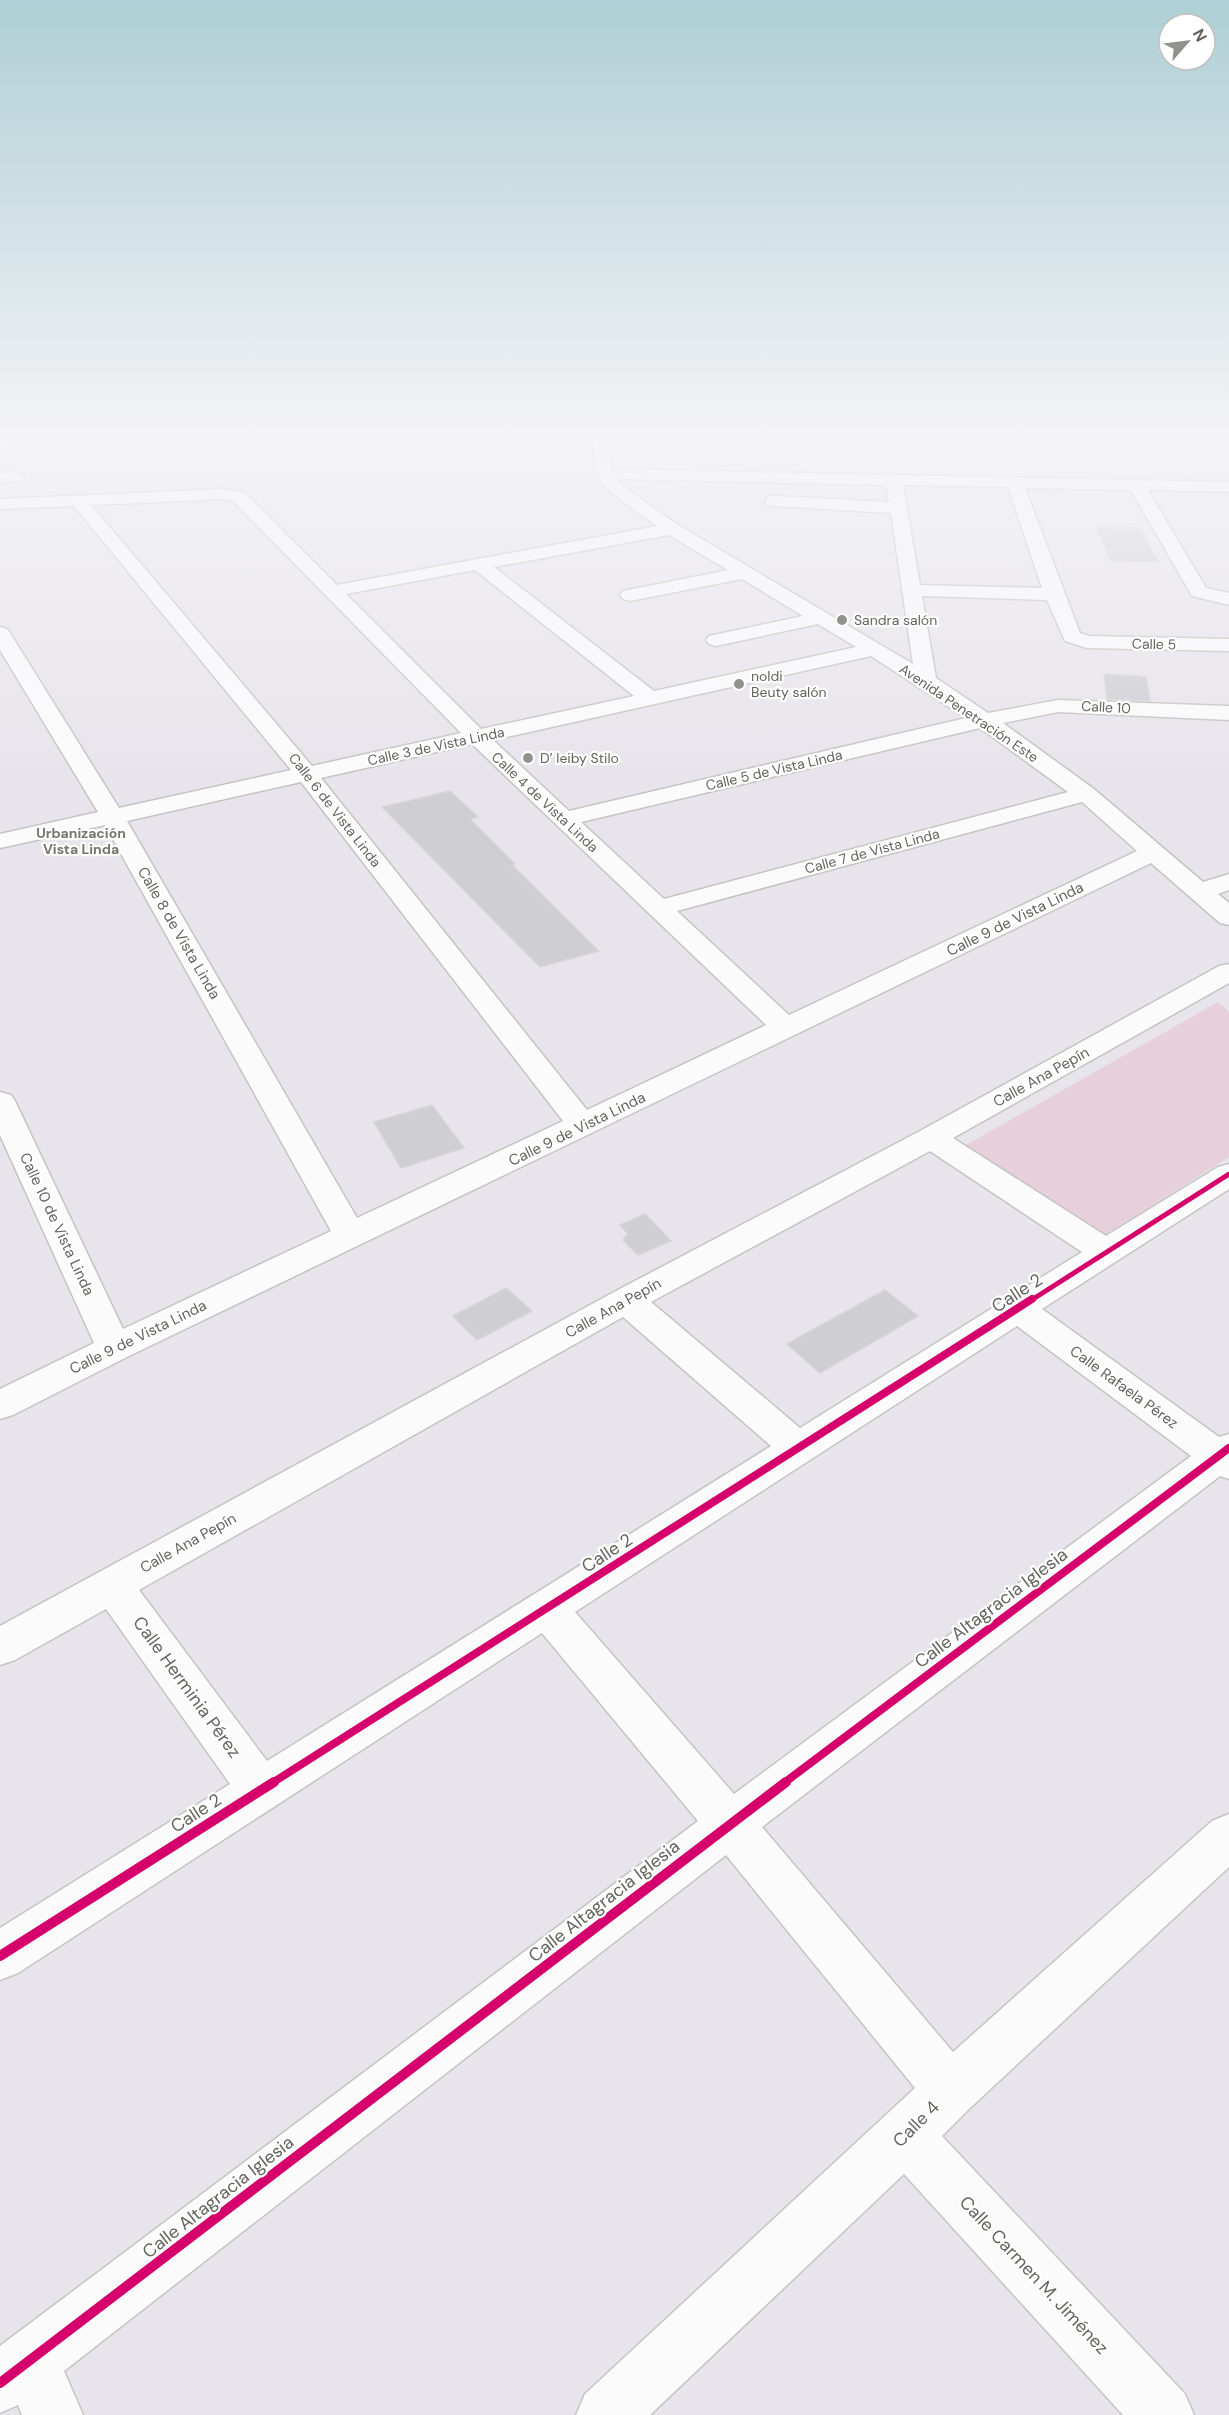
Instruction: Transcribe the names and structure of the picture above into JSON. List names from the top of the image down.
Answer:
{
  "streets": {
    "street": [
      "Calle 5",
      "Calle 10",
      "Avenida Penetración Este",
      "Calle 3 de Vista Linda",
      "Calle 5 de Vista Linda",
      "Calle 4 de Vista Linda",
      "Calle 6 de Vista Linda",
      "Calle 7 de Vista Linda",
      "Calle 9 de Vista Linda",
      "Calle 8 de Vista Linda",
      "Calle Ana Pepín",
      "Calle 10 de Vista Linda",
      "Calle 2",
      "Calle Rafaela Pérez",
      "Calle Altagracia Iglesia",
      "Calle Herminia Pérez",
      "Calle 4",
      "Calle Carmen M. Jiménez"
    ]
  },
  "crossings": [
    ["Calle 10", "Avenida Penetración Este"],
    ["Calle 10", "Calle 5 de Vista Linda"],
    ["Avenida Penetración Este", "Calle 3 de Vista Linda"],
    ["Avenida Penetración Este", "Calle 5 de Vista Linda"],
    ["Avenida Penetración Este", "Calle 7 de Vista Linda"],
    ["Avenida Penetración Este", "Calle 9 de Vista Linda"],
    ["Calle 3 de Vista Linda", "Calle 4 de Vista Linda"],
    ["Calle 3 de Vista Linda", "Calle 6 de Vista Linda"],
    ["Calle 3 de Vista Linda", "Calle 8 de Vista Linda"],
    ["Calle 5 de Vista Linda", "Calle 4 de Vista Linda"],
    ["Calle 4 de Vista Linda", "Calle 7 de Vista Linda"],
    ["Calle 4 de Vista Linda", "Calle 9 de Vista Linda"],
    ["Calle 6 de Vista Linda", "Calle 9 de Vista Linda"],
    ["Calle 9 de Vista Linda", "Calle 8 de Vista Linda"],
    ["Calle 9 de Vista Linda", "Calle 10 de Vista Linda"],
    ["Calle Ana Pepín", "Calle Herminia Pérez"],
    ["Calle 2", "Calle Rafaela Pérez"],
    ["Calle 2", "Calle Herminia Pérez"],
    ["Calle Rafaela Pérez", "Calle Altagracia Iglesia"],
    ["Calle 4", "Calle Carmen M. Jiménez"]
  ],
  "districts": ["Urbanización Vista Linda"],
  "places": ["Sandra salón", "noldi Beuty salón", "D’ leiby Stilo"],
  "north": "top right"
}
